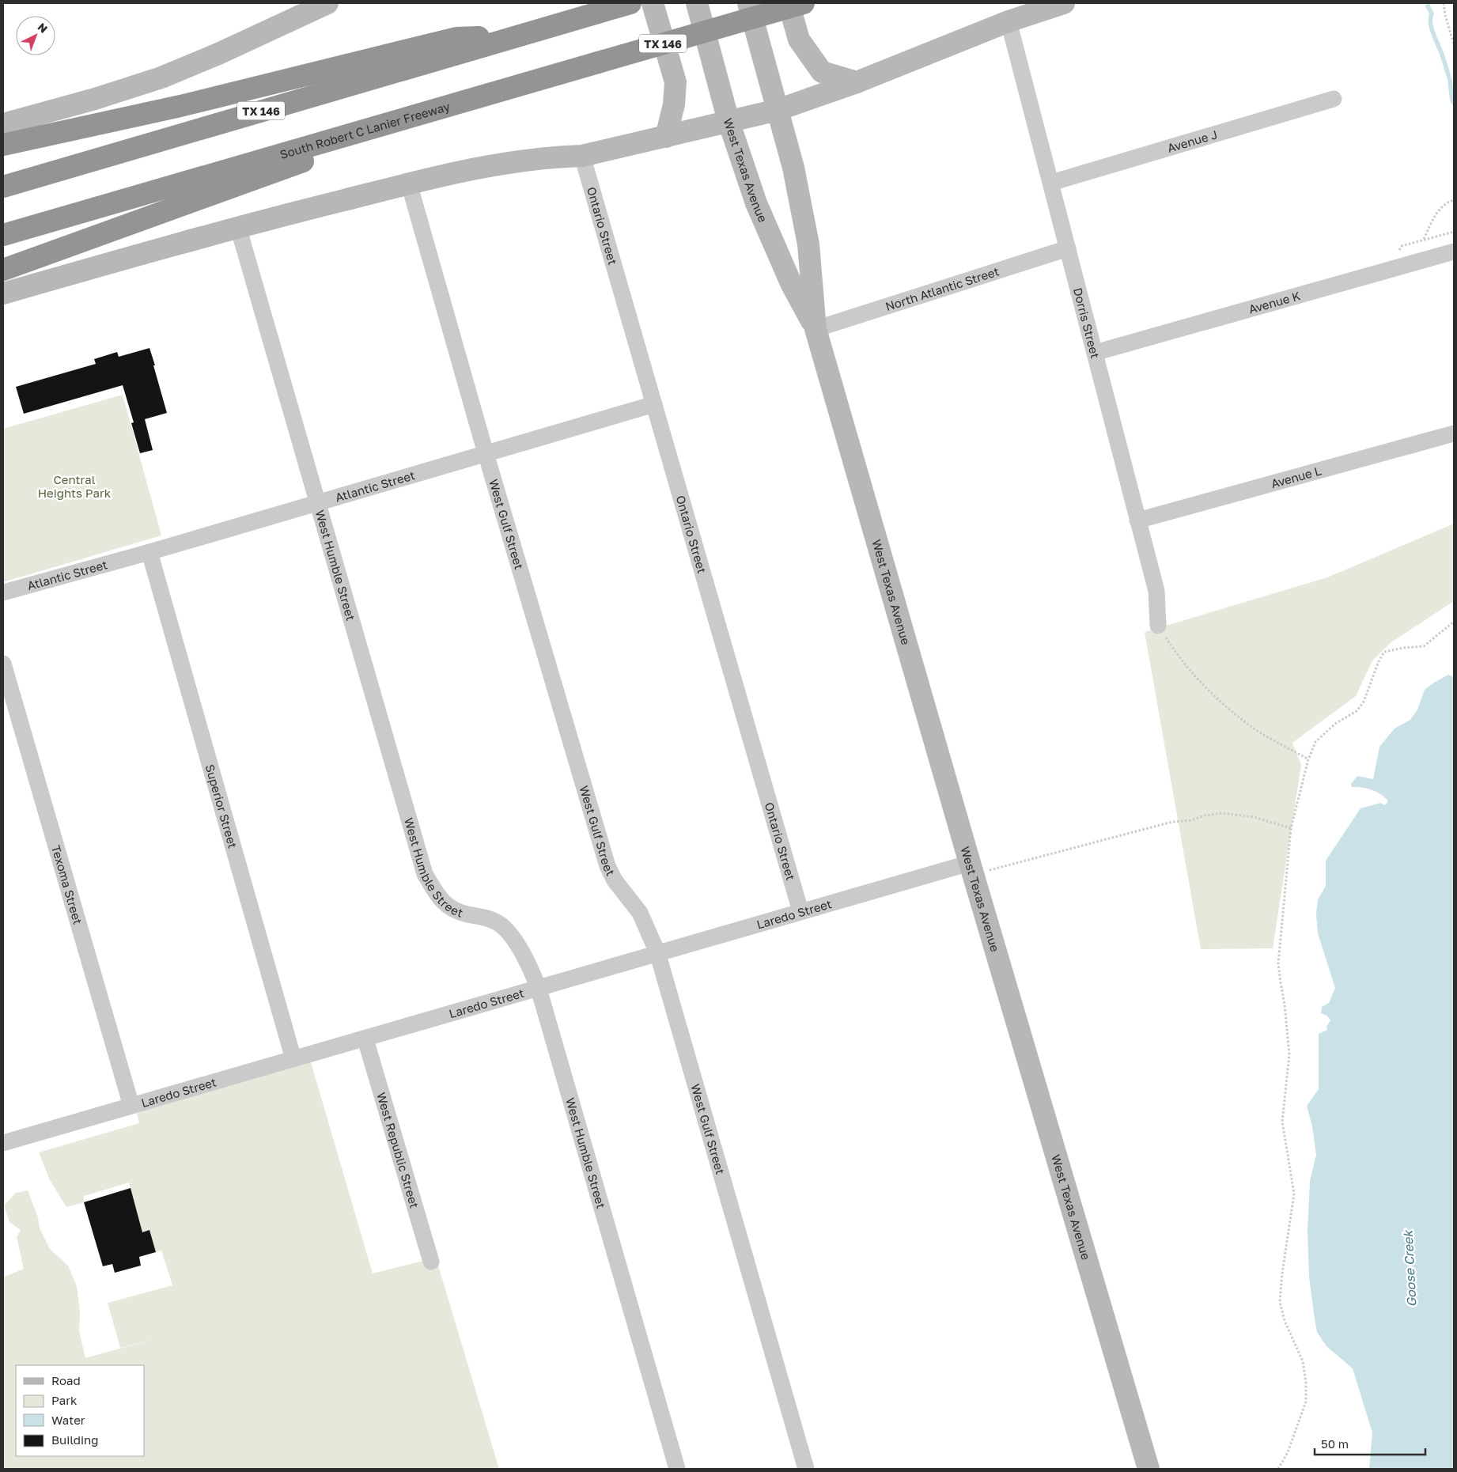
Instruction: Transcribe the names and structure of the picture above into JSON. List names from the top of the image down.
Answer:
{
  "streets": {
    "highway": ["TX 146", "South Robert C Lanier Freeway"],
    "street": [
      "Avenue J",
      "West Texas Avenue",
      "Ontario Street",
      "North Atlantic Street",
      "Avenue K",
      "Dorris Street",
      "Avenue L",
      "Atlantic Street",
      "West Gulf Street",
      "West Humble Street",
      "Superior Street",
      "Texoma Street",
      "Laredo Street",
      "West Republic Street"
    ]
  },
  "crossings": [
    ["Avenue J", "Dorris Street"],
    ["West Texas Avenue", "North Atlantic Street"],
    ["West Texas Avenue", "Laredo Street"],
    ["Ontario Street", "Atlantic Street"],
    ["Ontario Street", "Laredo Street"],
    ["North Atlantic Street", "Dorris Street"],
    ["Avenue K", "Dorris Street"],
    ["Dorris Street", "Avenue L"],
    ["Atlantic Street", "West Gulf Street"],
    ["Atlantic Street", "West Humble Street"],
    ["Atlantic Street", "Superior Street"],
    ["West Gulf Street", "Laredo Street"],
    ["West Humble Street", "Laredo Street"],
    ["Superior Street", "Laredo Street"],
    ["Texoma Street", "Laredo Street"],
    ["Laredo Street", "West Republic Street"]
  ],
  "water": ["Goose Creek"],
  "parks": ["Central Heights Park"],
  "legend": [
    "Road",
    "Park",
    "Water",
    "Building"
  ],
  "scale_bar": "50 m",
  "north": "top right"
}
